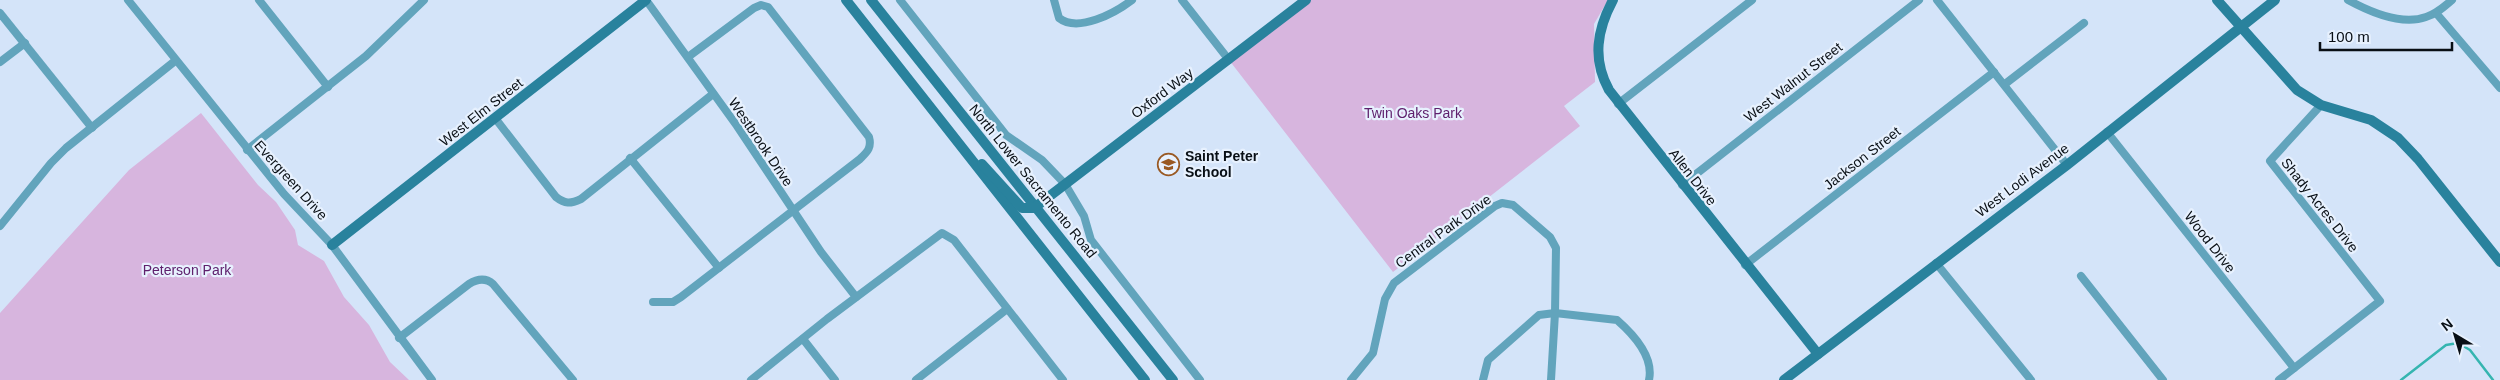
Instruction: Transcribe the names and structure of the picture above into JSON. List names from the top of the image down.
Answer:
{
  "streets": {
    "main road": [
      "Oxford Way",
      "West Elm Street",
      "Allen Drive",
      "West Lodi Avenue",
      "North Lower Sacramento Road"
    ],
    "street": [
      "West Walnut Street",
      "Westbrook Drive",
      "Jackson Street",
      "Evergreen Drive",
      "Shady Acres Drive",
      "Central Park Drive",
      "Wood Drive"
    ]
  },
  "crossings": [
    ["West Walnut Street", "Allen Drive"],
    ["Oxford Way", "North Lower Sacramento Road"],
    ["West Elm Street", "Westbrook Drive"],
    ["West Elm Street", "Evergreen Drive"],
    ["Jackson Street", "Allen Drive"],
    ["Allen Drive", "West Lodi Avenue"],
    ["West Lodi Avenue", "Wood Drive"],
    ["Shady Acres Drive", "Wood Drive"]
  ],
  "parks": ["Twin Oaks Park", "Peterson Park"],
  "places": {
    "school or university": ["Saint Peter School"]
  },
  "scale_bar": "100 m",
  "north": "top left"
}
